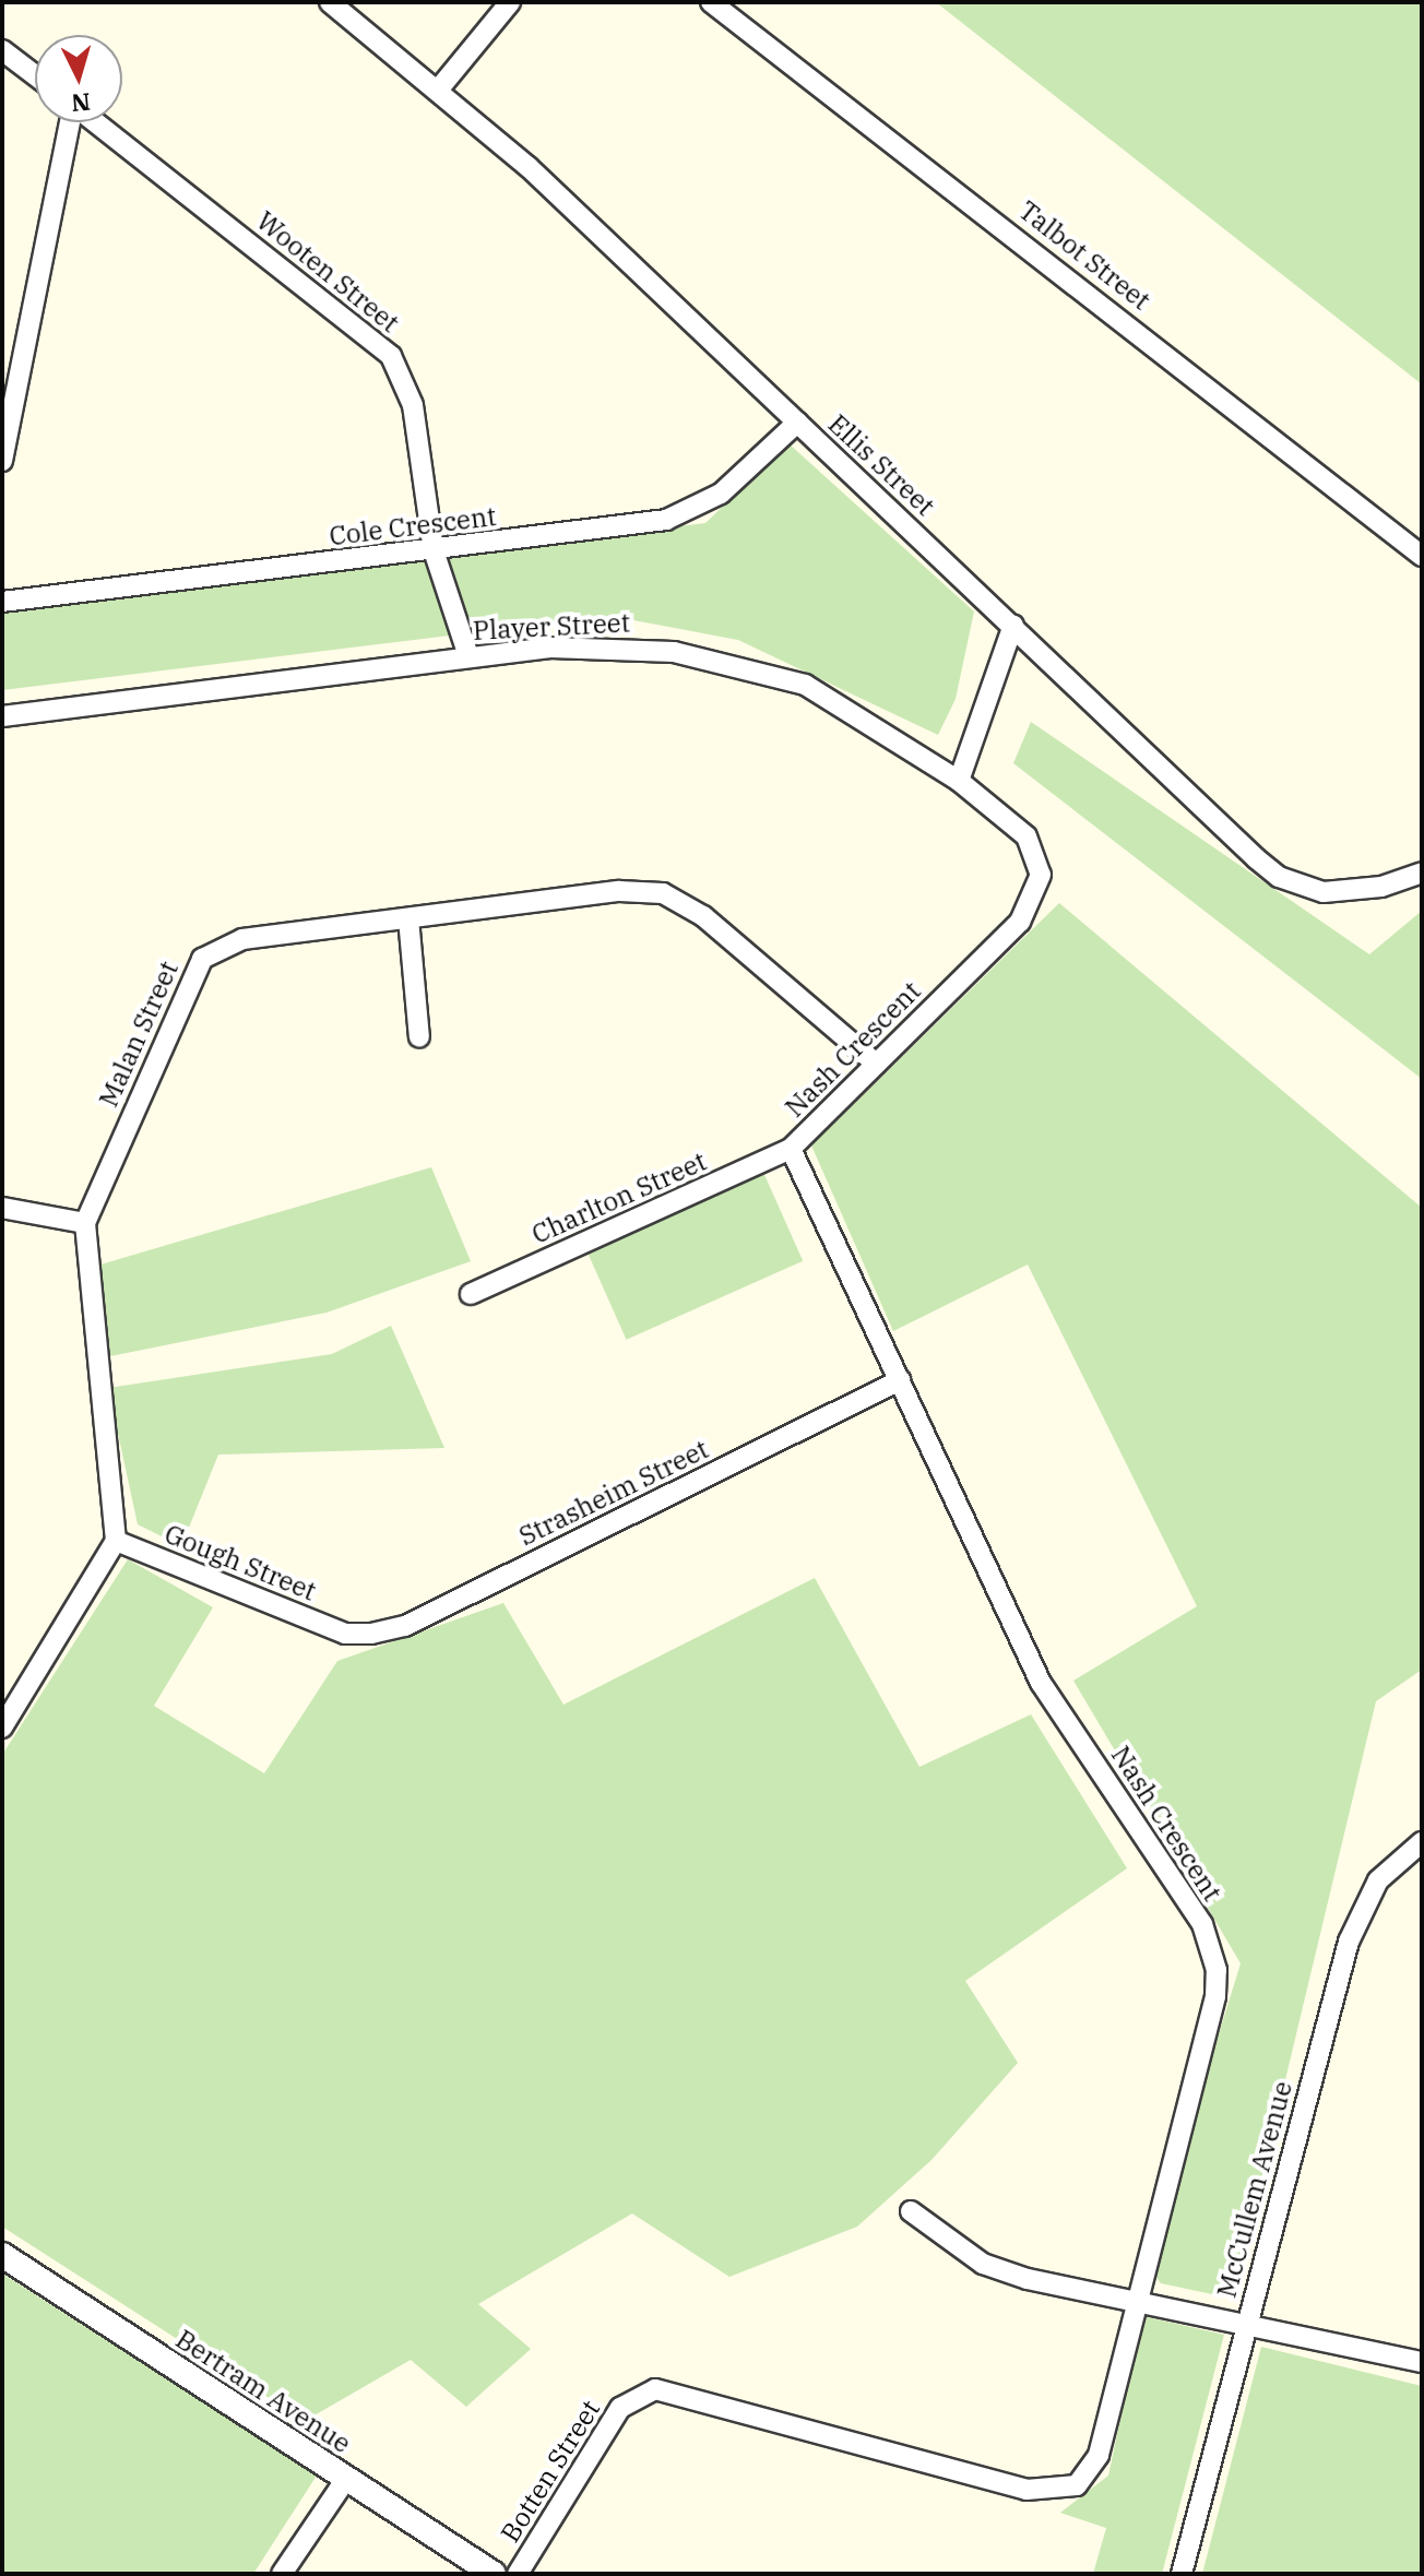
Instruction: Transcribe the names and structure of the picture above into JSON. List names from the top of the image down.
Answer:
{
  "streets": {
    "street": [
      "Talbot Street",
      "Wooten Street",
      "Ellis Street",
      "Cole Crescent",
      "Player Street",
      "Malan Street",
      "Nash Crescent",
      "Charlton Street",
      "Strasheim Street",
      "Gough Street",
      "McCullem Avenue",
      "Bertram Avenue",
      "Botten Street"
    ]
  },
  "crossings": [
    ["Wooten Street", "Cole Crescent"],
    ["Wooten Street", "Player Street"],
    ["Ellis Street", "Cole Crescent"],
    ["Player Street", "Nash Crescent"],
    ["Malan Street", "Nash Crescent"],
    ["Malan Street", "Gough Street"],
    ["Nash Crescent", "Charlton Street"],
    ["Nash Crescent", "Strasheim Street"],
    ["Nash Crescent", "Botten Street"],
    ["Strasheim Street", "Gough Street"]
  ],
  "north": "bottom"
}
